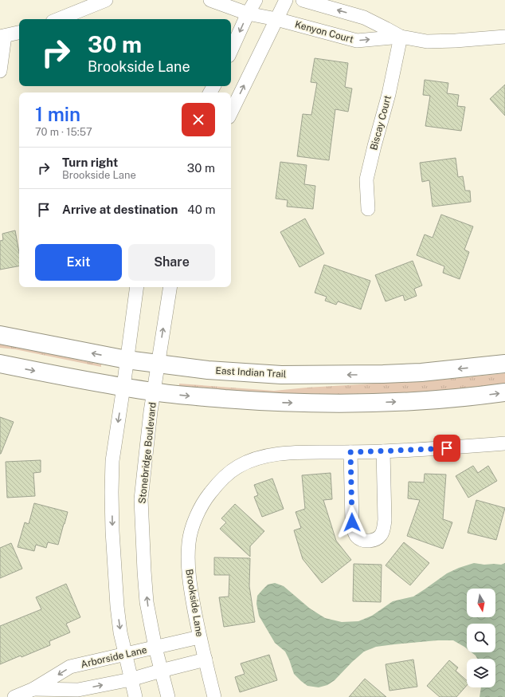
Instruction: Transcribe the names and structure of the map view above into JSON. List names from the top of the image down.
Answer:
{
  "streets": {
    "main road": ["East Indian Trail"],
    "street": [
      "Kenyon Court",
      "Biscay Court",
      "Stonebridge Boulevard",
      "Brookside Lane",
      "Arborside Lane"
    ]
  },
  "crossings": [
    ["Kenyon Court", "Biscay Court"],
    ["East Indian Trail", "Stonebridge Boulevard"],
    ["Stonebridge Boulevard", "Arborside Lane"],
    ["Brookside Lane", "Arborside Lane"]
  ],
  "north": "bottom",
  "page": {
    "turn": ["30 m", "Brookside Lane"],
    "heading": ["1 min", "70 m · 15:57"],
    "list": [
      {
        "name": "Turn right",
        "note": "Brookside Lane",
        "value": "30 m"
      },
      {
        "name": "Arrive at destination",
        "value": "40 m"
      }
    ],
    "buttons": ["Exit", "Share"]
  }
}
